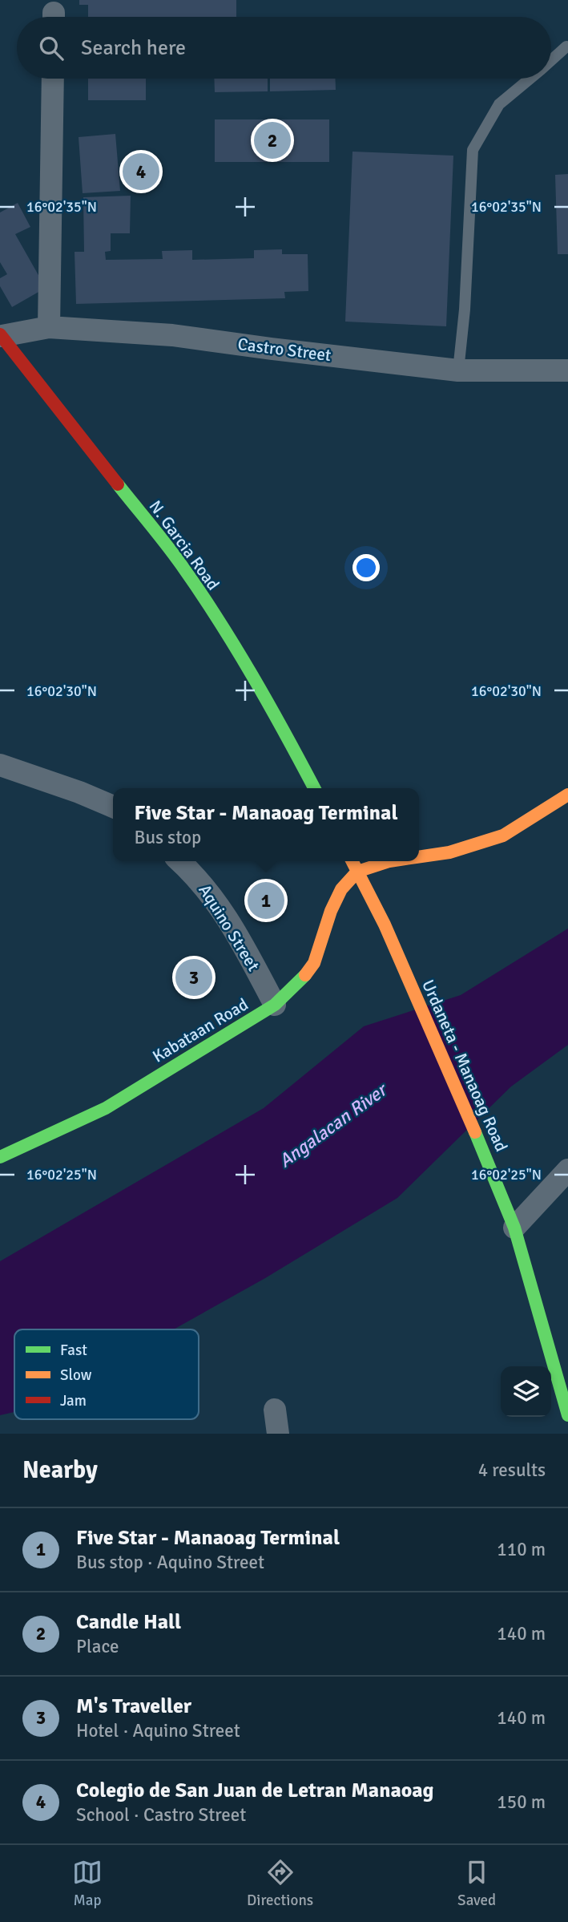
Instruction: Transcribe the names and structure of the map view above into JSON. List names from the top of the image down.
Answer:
{
  "streets": {
    "main road": ["N. Garcia Road", "Kabataan Road", "Urdaneta - Manaoag Road"],
    "street": ["Castro Street", "Aquino Street"]
  },
  "crossings": [
    ["Castro Street", "N. Garcia Road"],
    ["Aquino Street", "Kabataan Road"],
    ["Kabataan Road", "Urdaneta - Manaoag Road"]
  ],
  "water": ["Angalacan River"],
  "legend": ["Fast", "Slow", "Jam"],
  "page": {
    "search": "Search here",
    "pins": [
      "2",
      "4",
      "1",
      "3"
    ],
    "popup": ["Five Star - Manaoag Terminal", "Bus stop"],
    "heading": ["Nearby", "4 results"],
    "list": [
      {
        "mark": "1",
        "name": "Five Star - Manaoag Terminal",
        "note": "Bus stop · Aquino Street",
        "value": "110 m"
      },
      {
        "mark": "2",
        "name": "Candle Hall",
        "note": "Place",
        "value": "140 m"
      },
      {
        "mark": "3",
        "name": "M's Traveller",
        "note": "Hotel · Aquino Street",
        "value": "140 m"
      },
      {
        "mark": "4",
        "name": "Colegio de San Juan de Letran Manaoag",
        "note": "School · Castro Street",
        "value": "150 m"
      }
    ],
    "nav": ["Map", "Directions", "Saved"]
  },
  "coordinates": ["16°02'35\"N", "16°02'30\"N", "16°02'25\"N"]
}
